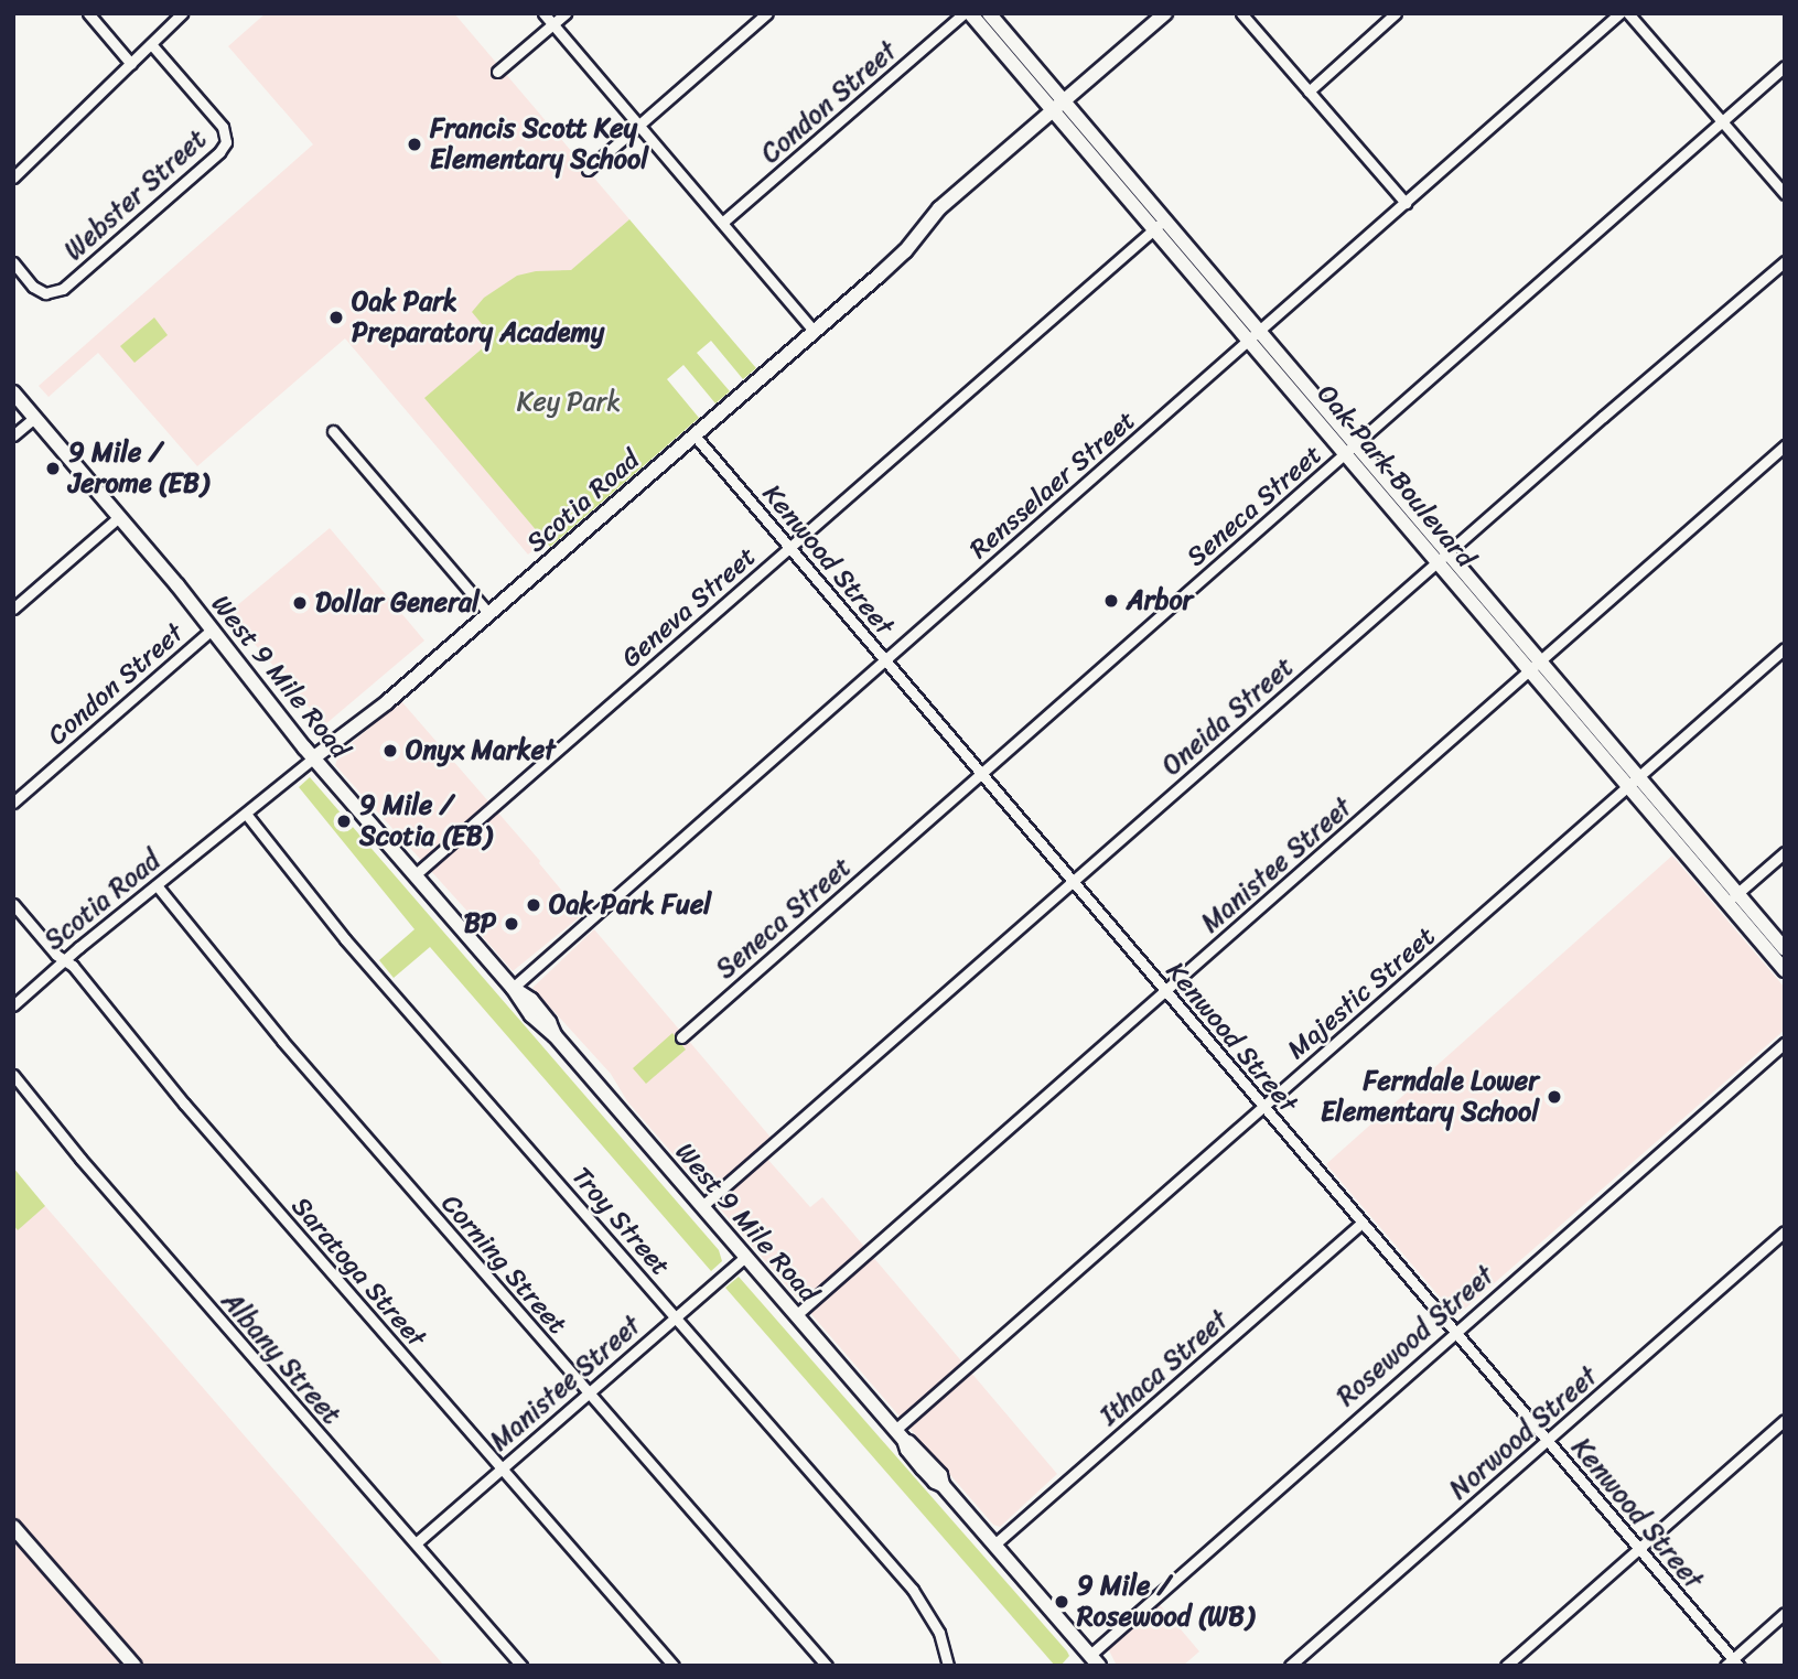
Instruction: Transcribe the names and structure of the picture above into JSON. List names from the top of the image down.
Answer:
{
  "streets": {
    "street": [
      "Condon Street",
      "Webster Street",
      "Oak Park Boulevard",
      "Rensselaer Street",
      "Scotia Road",
      "Seneca Street",
      "Kenwood Street",
      "Geneva Street",
      "West 9 Mile Road",
      "Oneida Street",
      "Manistee Street",
      "Majestic Street",
      "Troy Street",
      "Corning Street",
      "Saratoga Street",
      "Rosewood Street",
      "Albany Street",
      "Ithaca Street",
      "Norwood Street"
    ]
  },
  "crossings": [
    ["Condon Street", "West 9 Mile Road"],
    ["Oak Park Boulevard", "Rensselaer Street"],
    ["Oak Park Boulevard", "Scotia Road"],
    ["Oak Park Boulevard", "Seneca Street"],
    ["Oak Park Boulevard", "Geneva Street"],
    ["Oak Park Boulevard", "Oneida Street"],
    ["Oak Park Boulevard", "Manistee Street"],
    ["Oak Park Boulevard", "Majestic Street"],
    ["Rensselaer Street", "Kenwood Street"],
    ["Rensselaer Street", "West 9 Mile Road"],
    ["Scotia Road", "Kenwood Street"],
    ["Scotia Road", "West 9 Mile Road"],
    ["Scotia Road", "Troy Street"],
    ["Scotia Road", "Corning Street"],
    ["Scotia Road", "Saratoga Street"],
    ["Seneca Street", "Kenwood Street"],
    ["Kenwood Street", "Geneva Street"],
    ["Kenwood Street", "Oneida Street"],
    ["Kenwood Street", "Manistee Street"],
    ["Kenwood Street", "Majestic Street"],
    ["Kenwood Street", "Rosewood Street"],
    ["Kenwood Street", "Ithaca Street"],
    ["Kenwood Street", "Norwood Street"],
    ["Geneva Street", "West 9 Mile Road"],
    ["West 9 Mile Road", "Oneida Street"],
    ["West 9 Mile Road", "Manistee Street"],
    ["West 9 Mile Road", "Majestic Street"],
    ["West 9 Mile Road", "Rosewood Street"],
    ["West 9 Mile Road", "Ithaca Street"],
    ["Manistee Street", "Troy Street"],
    ["Manistee Street", "Corning Street"],
    ["Manistee Street", "Saratoga Street"],
    ["Manistee Street", "Albany Street"]
  ],
  "parks": ["Key Park"],
  "places": [
    "Francis Scott Key Elementary School",
    "Oak Park Preparatory Academy",
    "9 Mile / Jerome (EB)",
    "Arbor",
    "Dollar General",
    "Onyx Market",
    "9 Mile / Scotia (EB)",
    "Oak Park Fuel",
    "BP",
    "Ferndale Lower Elementary School",
    "9 Mile / Rosewood (WB)"
  ]
}
